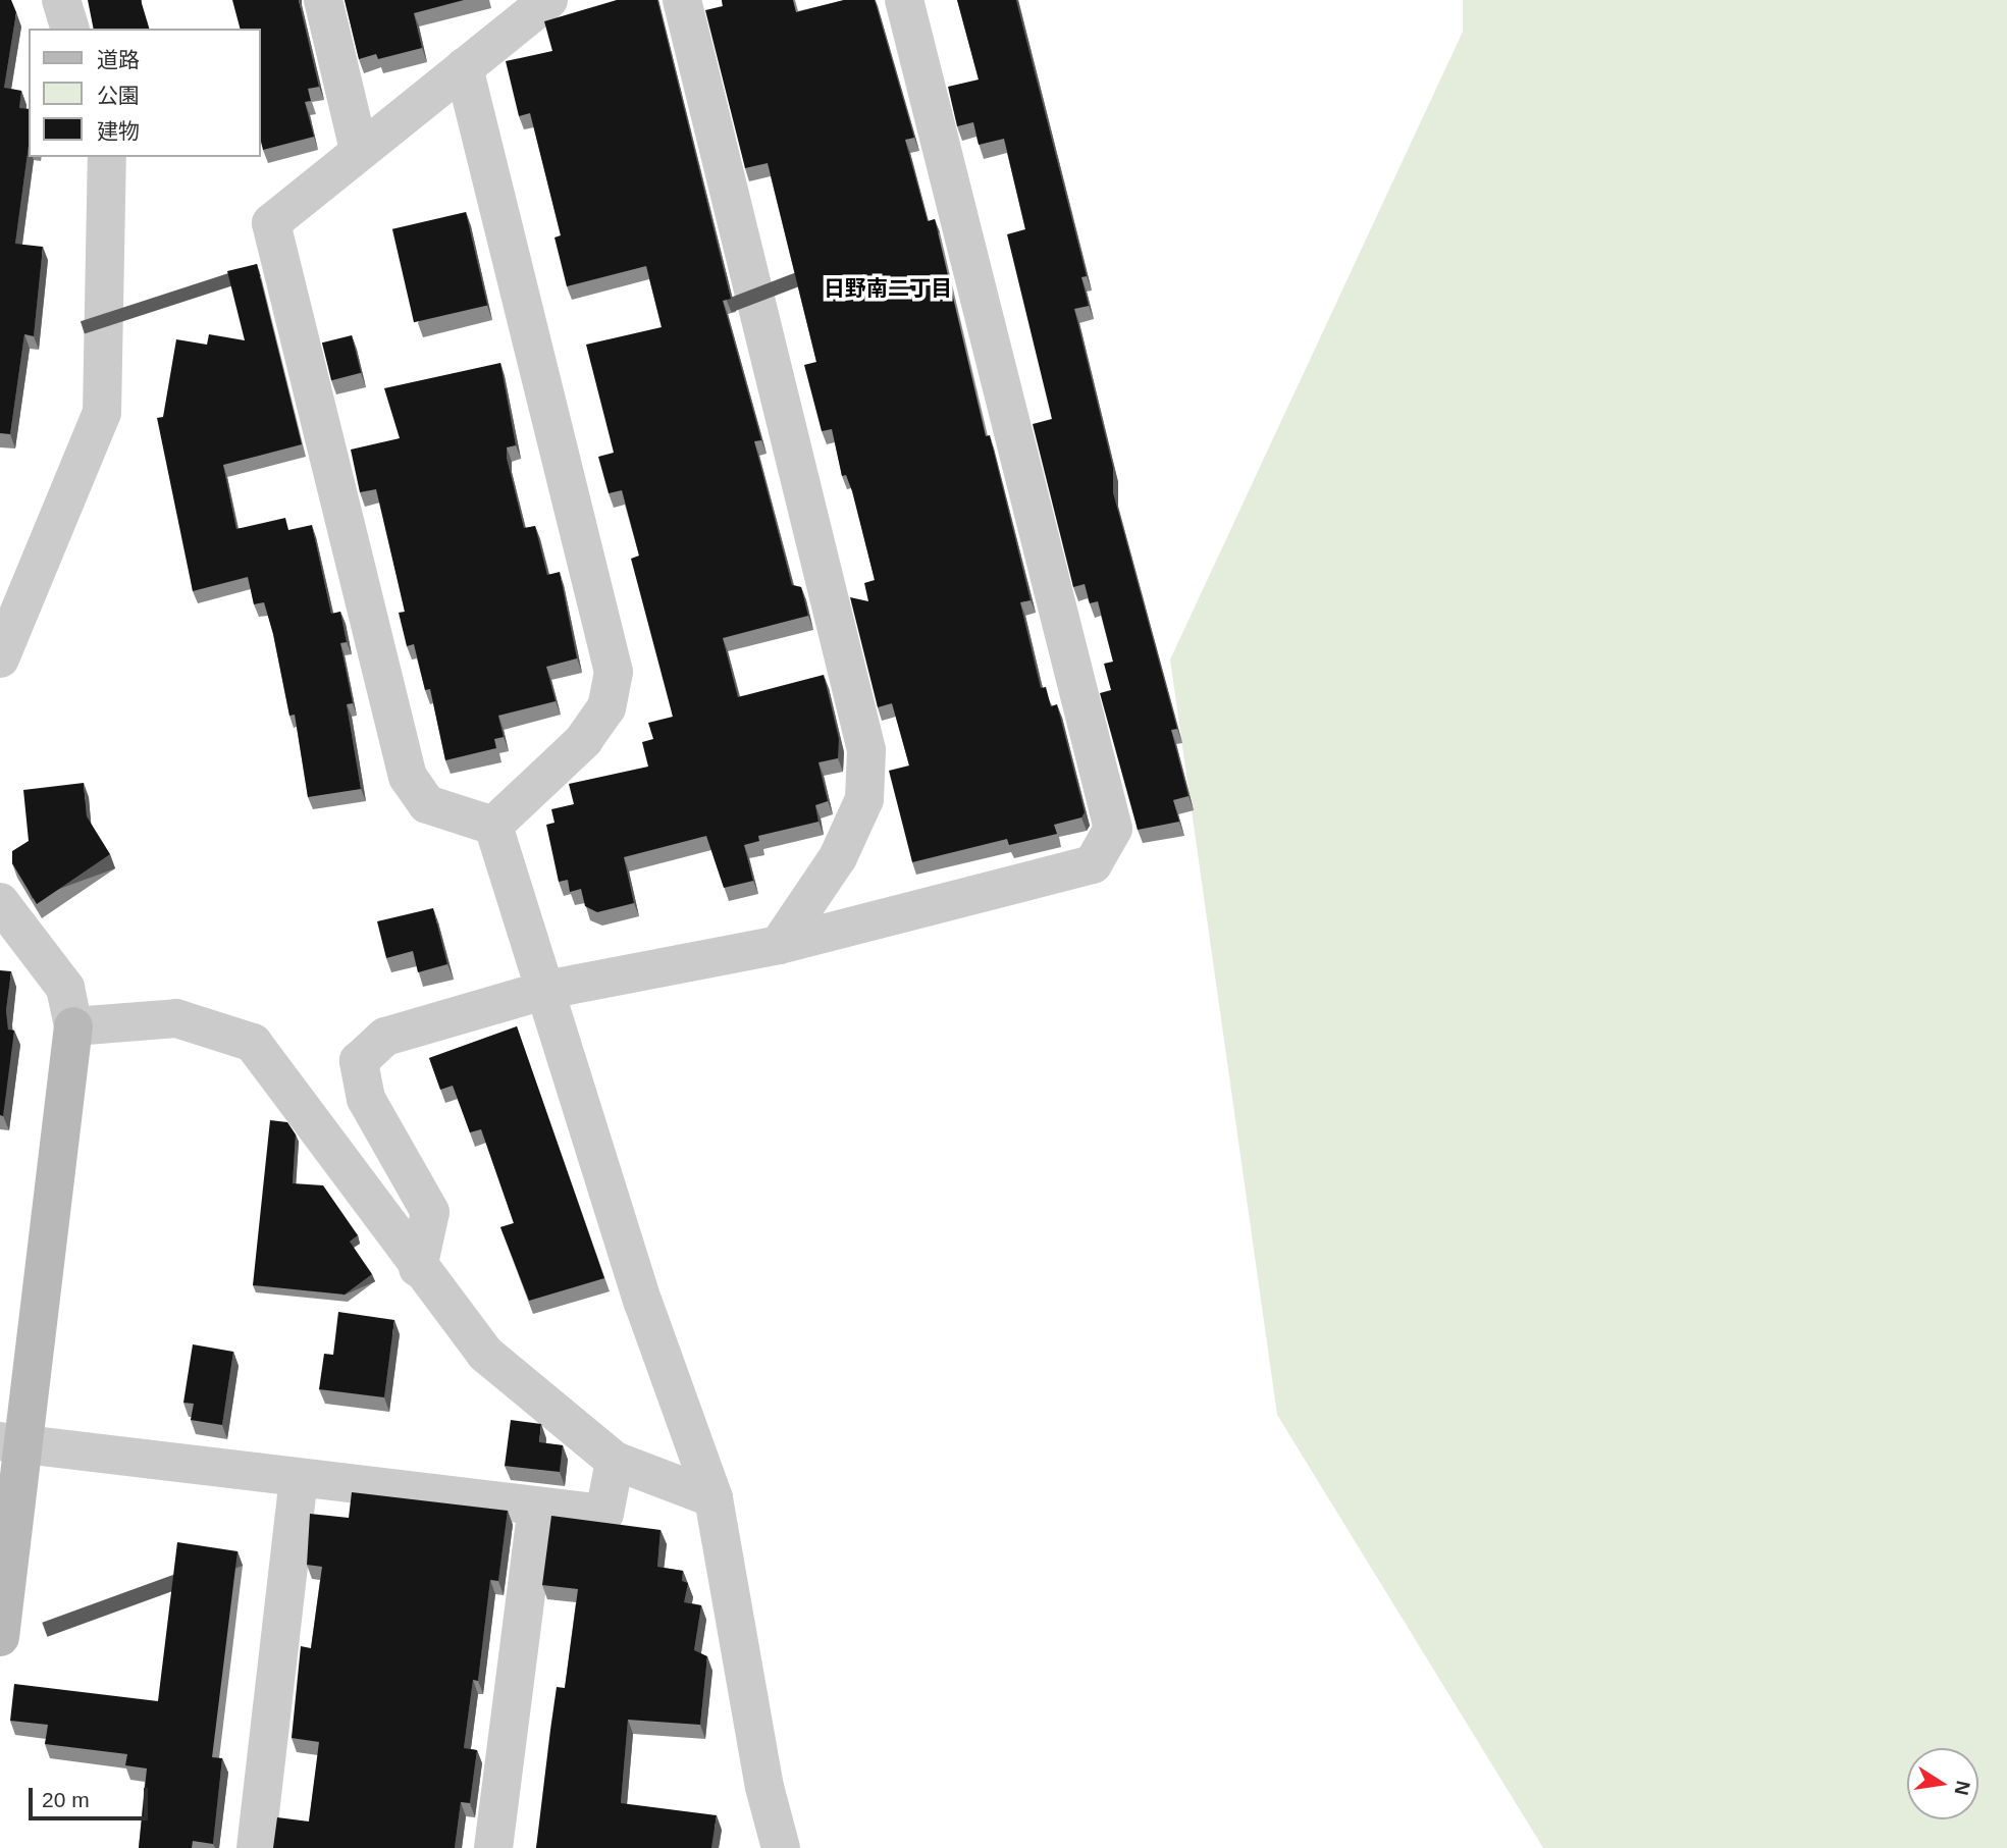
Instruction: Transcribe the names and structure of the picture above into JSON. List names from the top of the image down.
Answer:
{
  "districts": ["日野南二丁目"],
  "legend": ["道路", "公園", "建物"],
  "scale_bar": "20 m",
  "north": "right"
}
